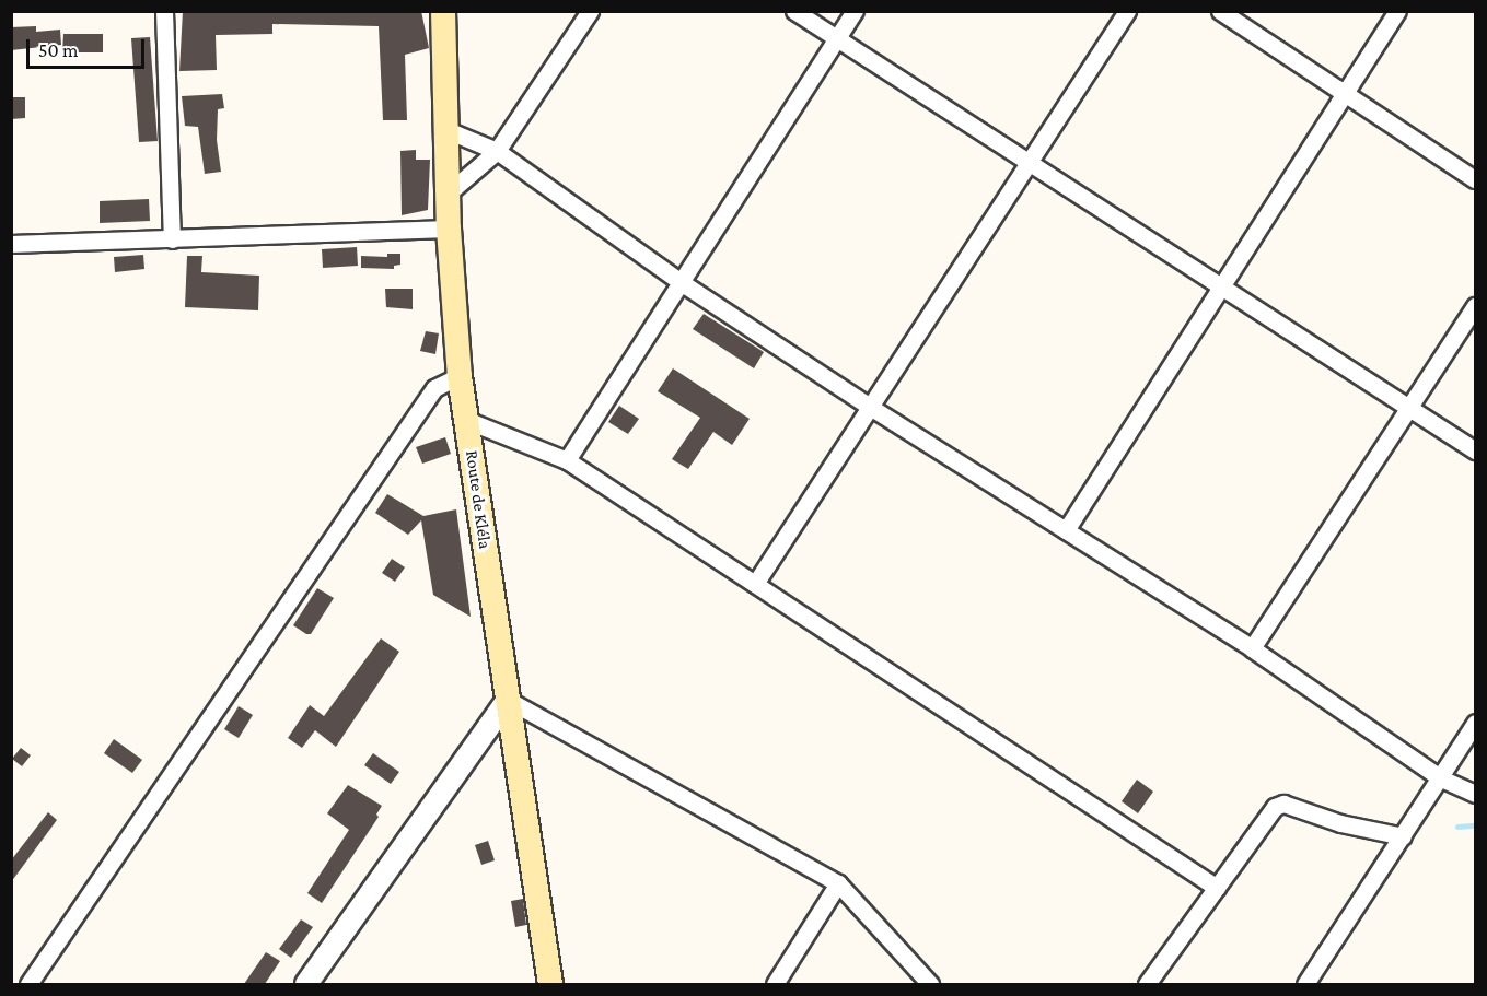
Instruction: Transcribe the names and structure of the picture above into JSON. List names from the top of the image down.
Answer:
{
  "streets": {
    "main road": ["Route de Kléla"]
  },
  "scale_bar": "50 m"
}
